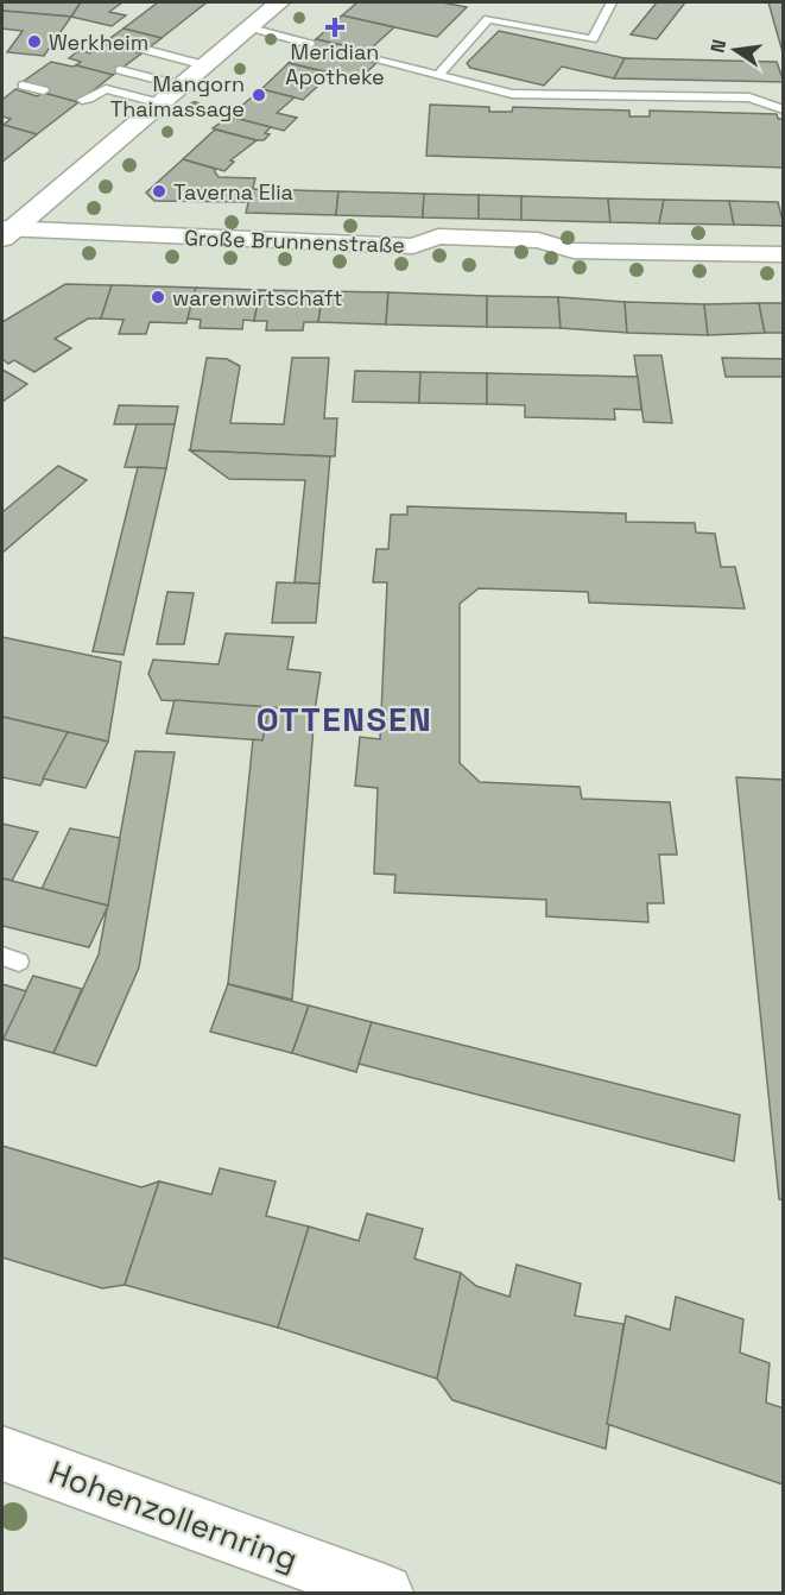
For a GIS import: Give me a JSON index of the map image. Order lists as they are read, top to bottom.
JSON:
{
  "streets": {
    "street": ["Große Brunnenstraße", "Hohenzollernring"]
  },
  "districts": ["OTTENSEN"],
  "places": {
    "health": ["Meridian Apotheke"],
    "other": [
      "Werkheim",
      "Mangorn Thaimassage",
      "Taverna Elia",
      "warenwirtschaft"
    ]
  },
  "north": "left"
}
